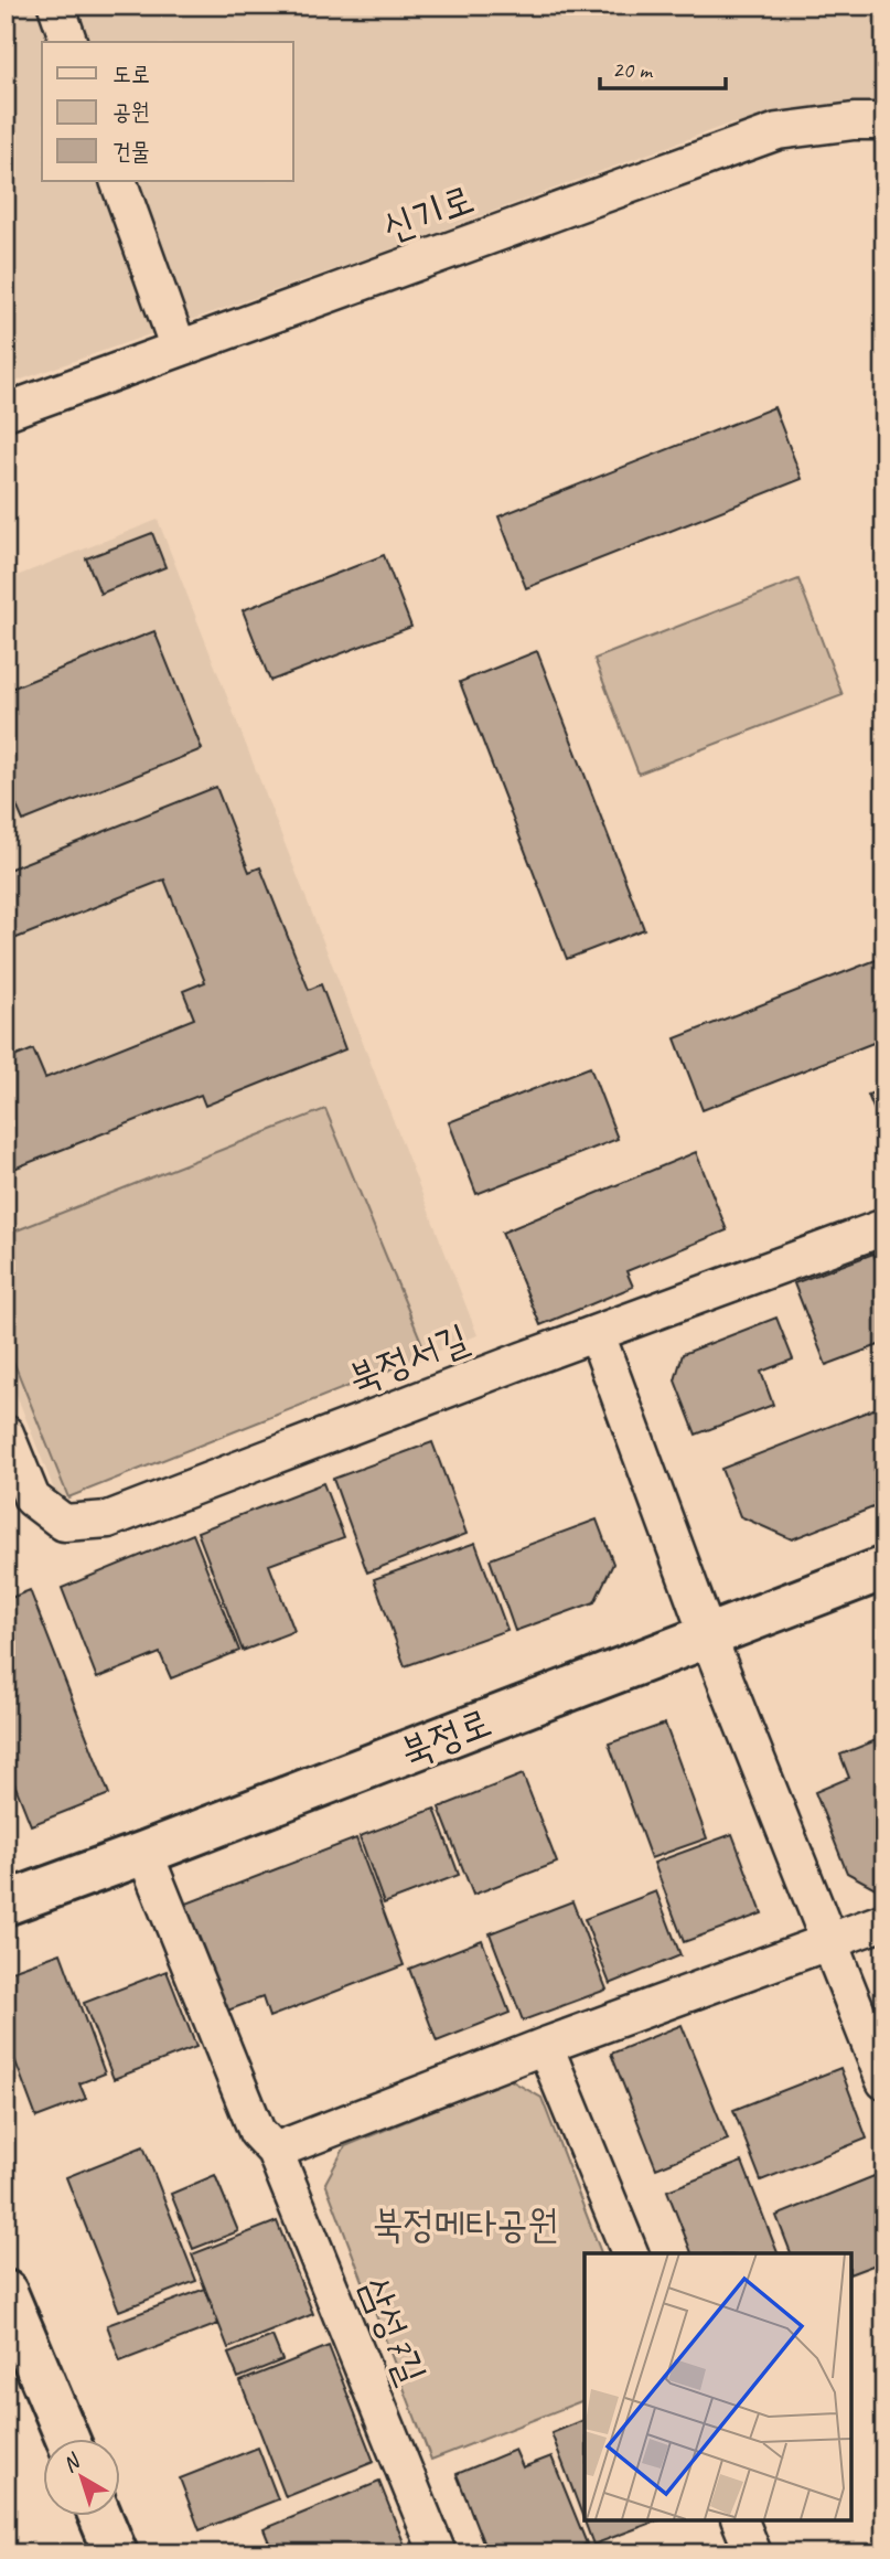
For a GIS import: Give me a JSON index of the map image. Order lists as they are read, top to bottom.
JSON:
{
  "streets": {
    "street": [
      "신기로",
      "북정서길",
      "북정로",
      "삼성7길"
    ]
  },
  "crossings": [
    ["북정로", "삼성7길"]
  ],
  "parks": ["북정메타공원"],
  "legend": ["도로", "공원", "건물"],
  "scale_bar": "20 m",
  "north": "top left"
}
